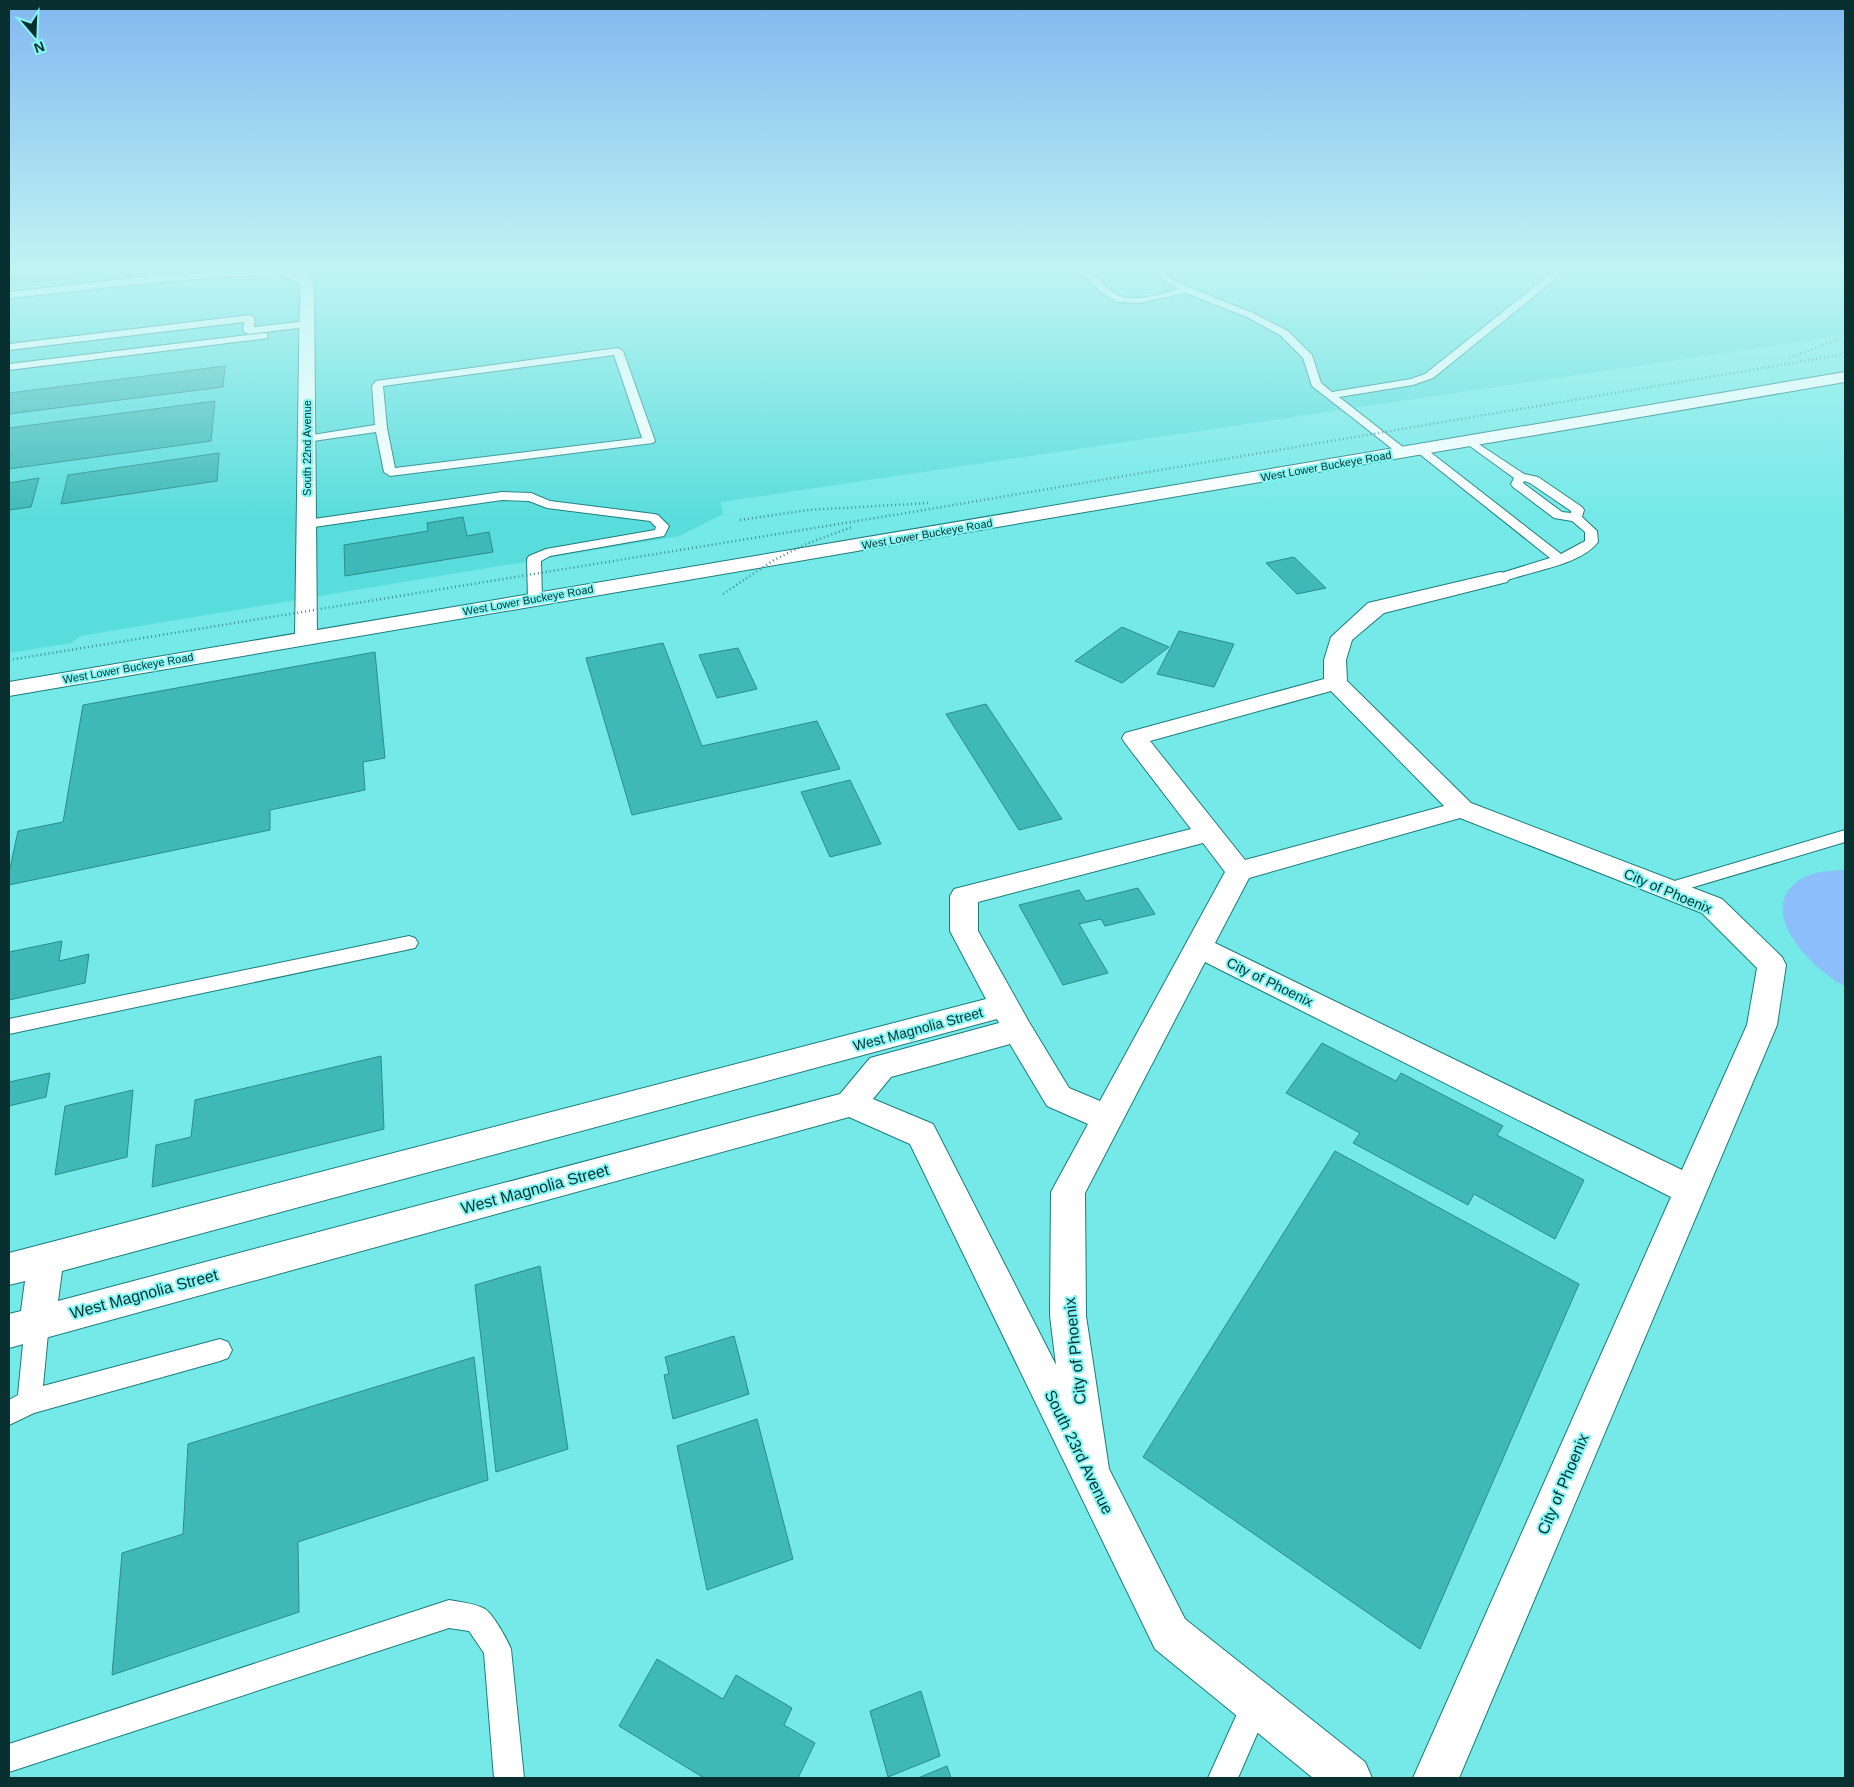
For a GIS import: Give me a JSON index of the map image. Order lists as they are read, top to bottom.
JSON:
{
  "streets": {
    "street": [
      "South 22nd Avenue",
      "West Lower Buckeye Road",
      "City of Phoenix",
      "West Magnolia Street",
      "South 23rd Avenue"
    ]
  },
  "crossings": [
    ["South 22nd Avenue", "West Lower Buckeye Road"],
    ["City of Phoenix", "South 23rd Avenue"],
    ["West Magnolia Street", "South 23rd Avenue"]
  ],
  "north": "bottom"
}
